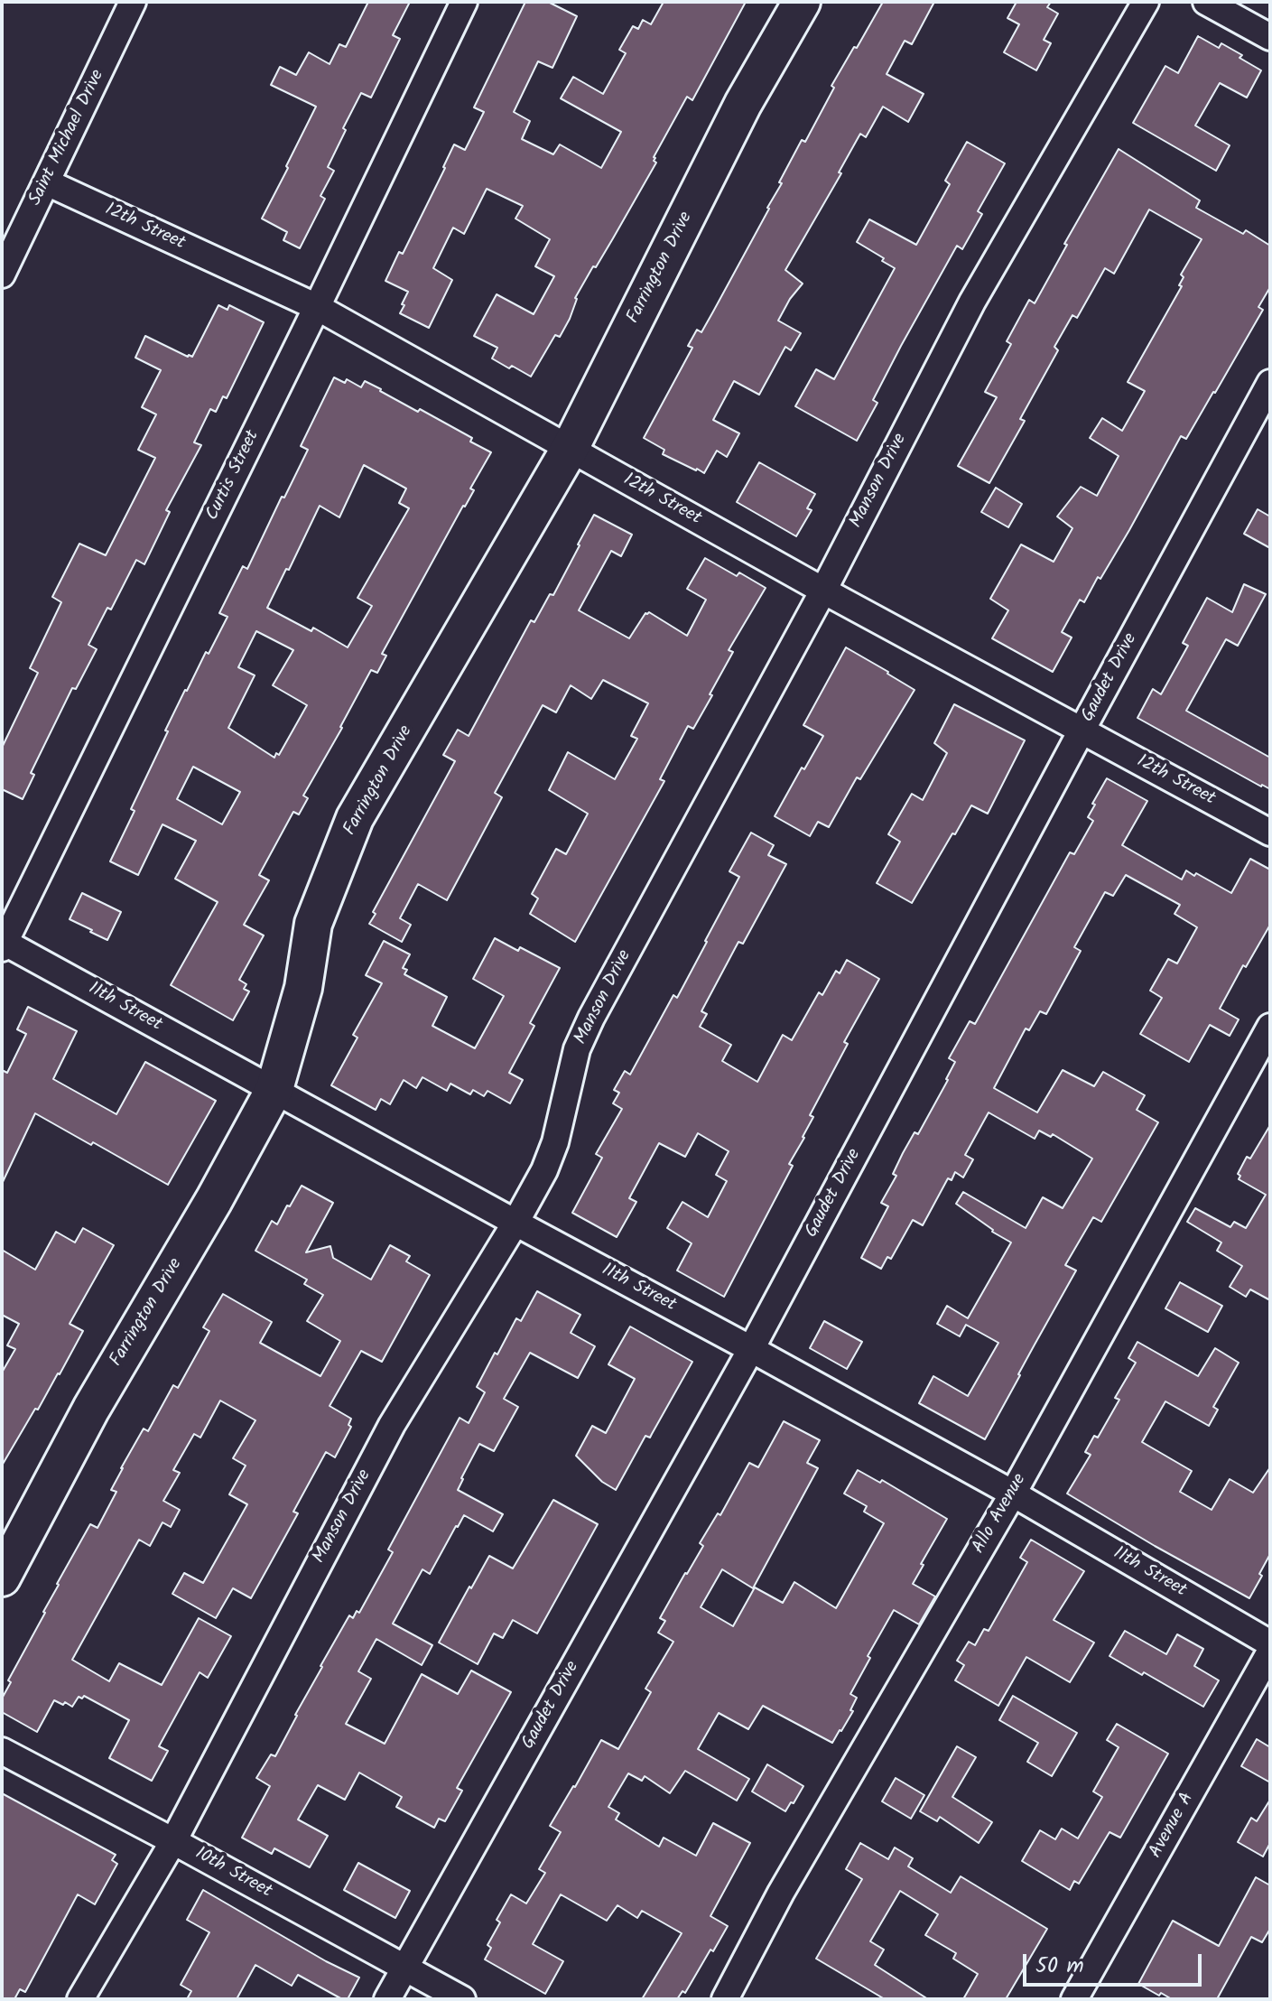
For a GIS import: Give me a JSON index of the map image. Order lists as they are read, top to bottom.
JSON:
{
  "streets": {
    "street": [
      "Saint Michael Drive",
      "12th Street",
      "Farrington Drive",
      "Curtis Street",
      "Manson Drive",
      "Gaudet Drive",
      "11th Street",
      "Allo Avenue",
      "Avenue A",
      "10th Street"
    ]
  },
  "crossings": [
    ["Saint Michael Drive", "12th Street"],
    ["12th Street", "Farrington Drive"],
    ["12th Street", "Curtis Street"],
    ["12th Street", "Manson Drive"],
    ["12th Street", "Gaudet Drive"],
    ["Farrington Drive", "11th Street"],
    ["Curtis Street", "11th Street"],
    ["Manson Drive", "11th Street"],
    ["Manson Drive", "10th Street"],
    ["Gaudet Drive", "11th Street"],
    ["Gaudet Drive", "10th Street"],
    ["11th Street", "Allo Avenue"]
  ],
  "scale_bar": "50 m"
}
